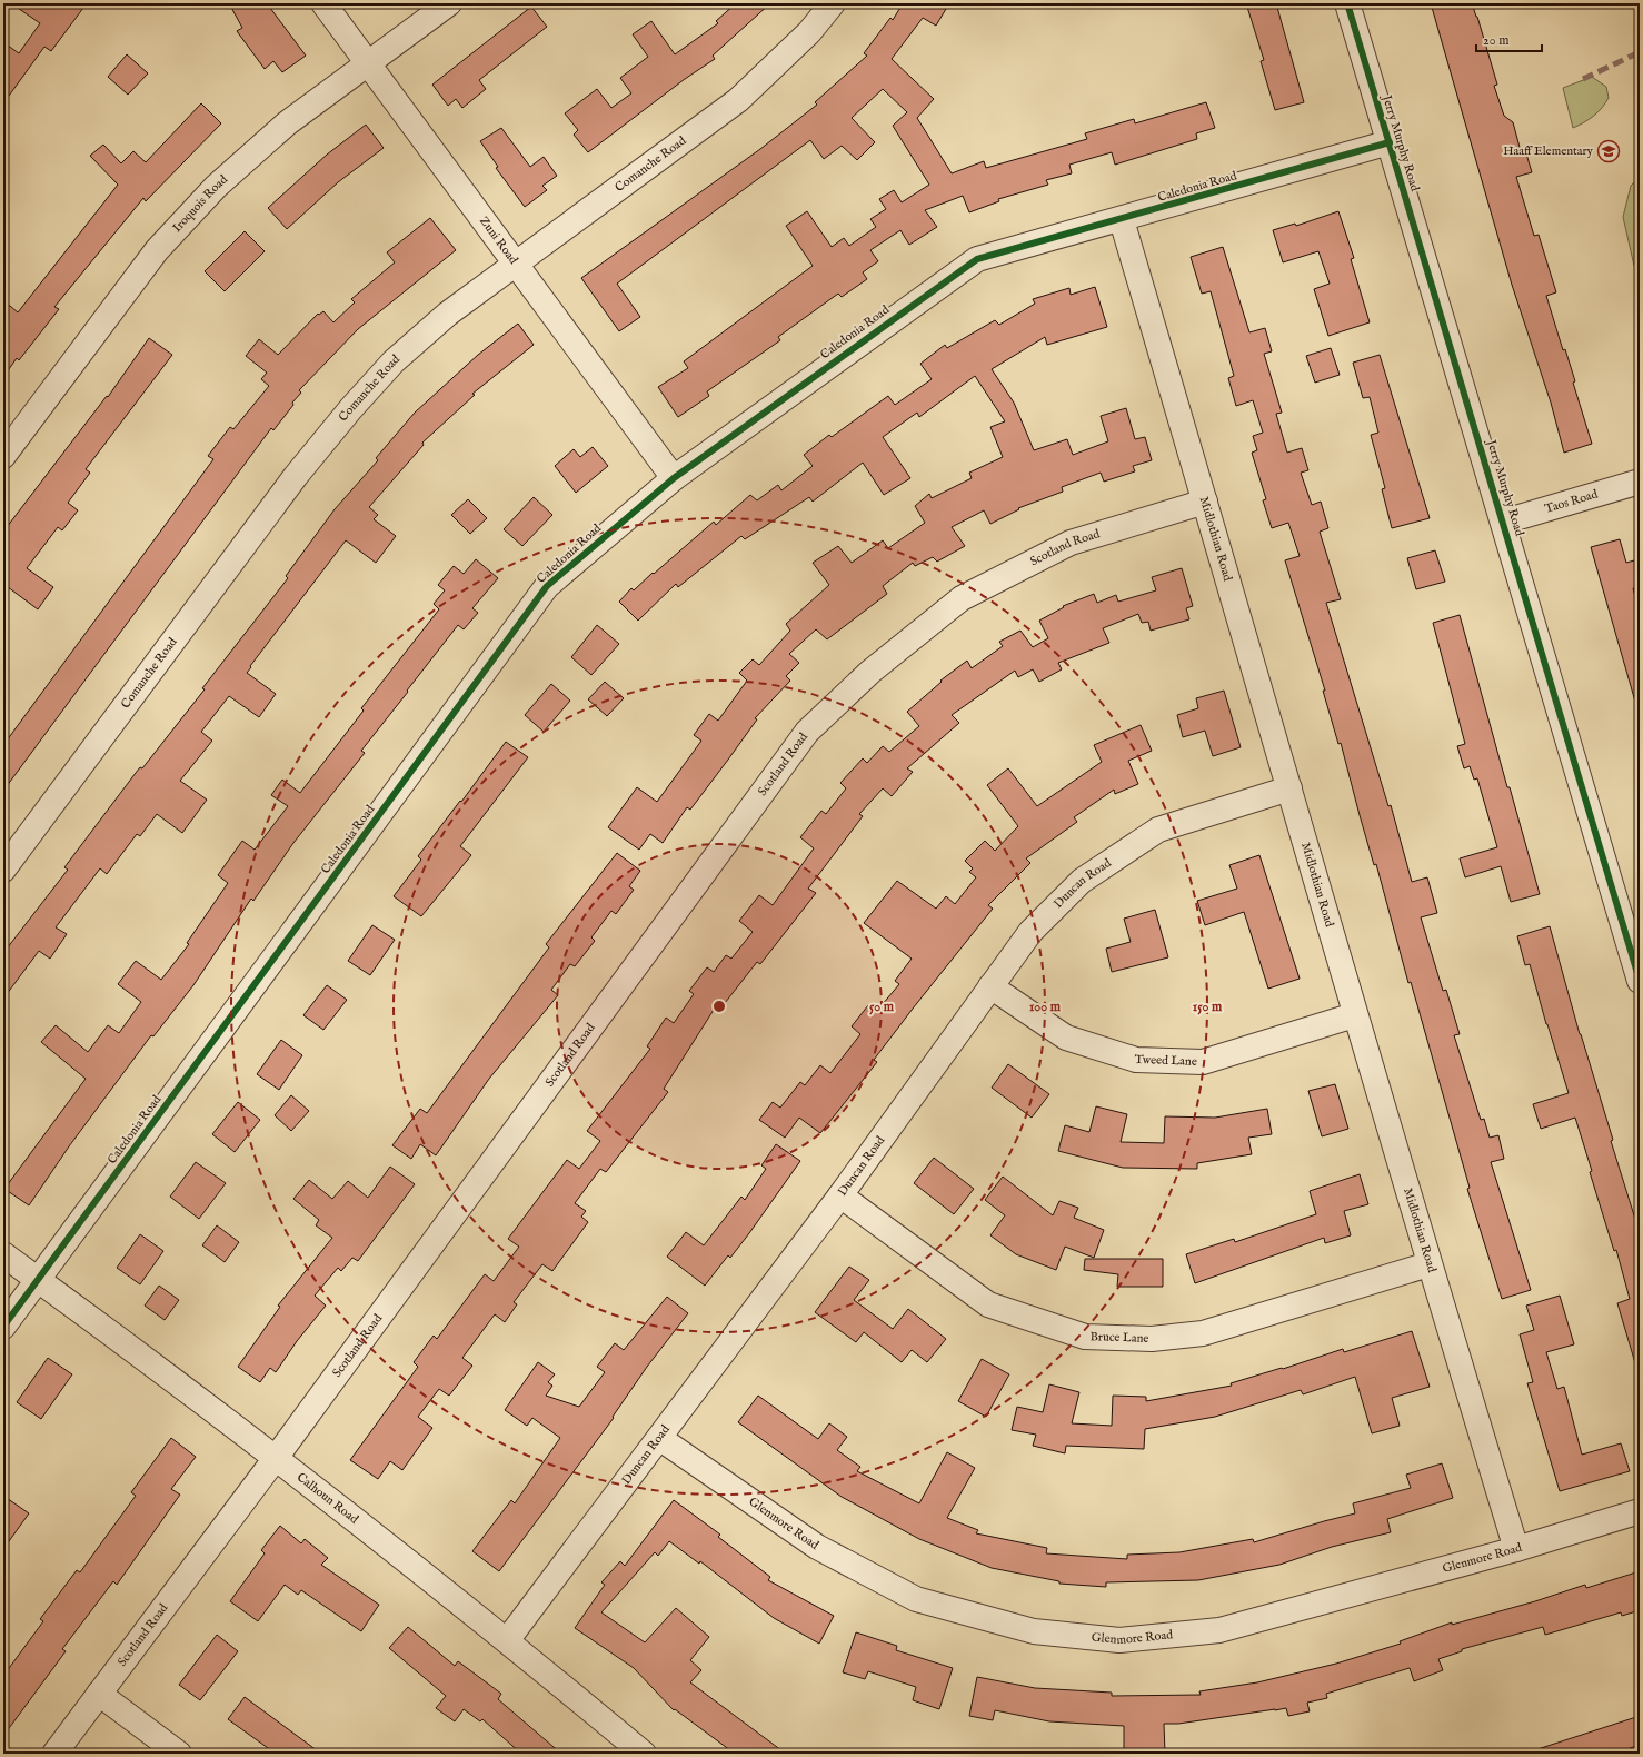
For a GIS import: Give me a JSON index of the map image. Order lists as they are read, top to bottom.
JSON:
{
  "streets": {
    "street": [
      "Jerry Murphy Road",
      "Comanche Road",
      "Caledonia Road",
      "Iroquois Road",
      "Zuni Road",
      "Taos Road",
      "Midlothian Road",
      "Scotland Road",
      "Duncan Road",
      "Tweed Lane",
      "Bruce Lane",
      "Calhoun Road",
      "Glenmore Road"
    ]
  },
  "crossings": [
    ["Jerry Murphy Road", "Caledonia Road"],
    ["Jerry Murphy Road", "Taos Road"],
    ["Comanche Road", "Zuni Road"],
    ["Caledonia Road", "Zuni Road"],
    ["Caledonia Road", "Midlothian Road"],
    ["Caledonia Road", "Calhoun Road"],
    ["Iroquois Road", "Zuni Road"],
    ["Midlothian Road", "Scotland Road"],
    ["Midlothian Road", "Duncan Road"],
    ["Midlothian Road", "Tweed Lane"],
    ["Midlothian Road", "Bruce Lane"],
    ["Midlothian Road", "Glenmore Road"],
    ["Scotland Road", "Calhoun Road"],
    ["Duncan Road", "Tweed Lane"],
    ["Duncan Road", "Bruce Lane"],
    ["Duncan Road", "Calhoun Road"],
    ["Duncan Road", "Glenmore Road"]
  ],
  "places": {
    "school or university": ["Haaff Elementary"]
  },
  "scale_bar": "20 m",
  "rings": ["50 m", "100 m", "150 m"]
}
